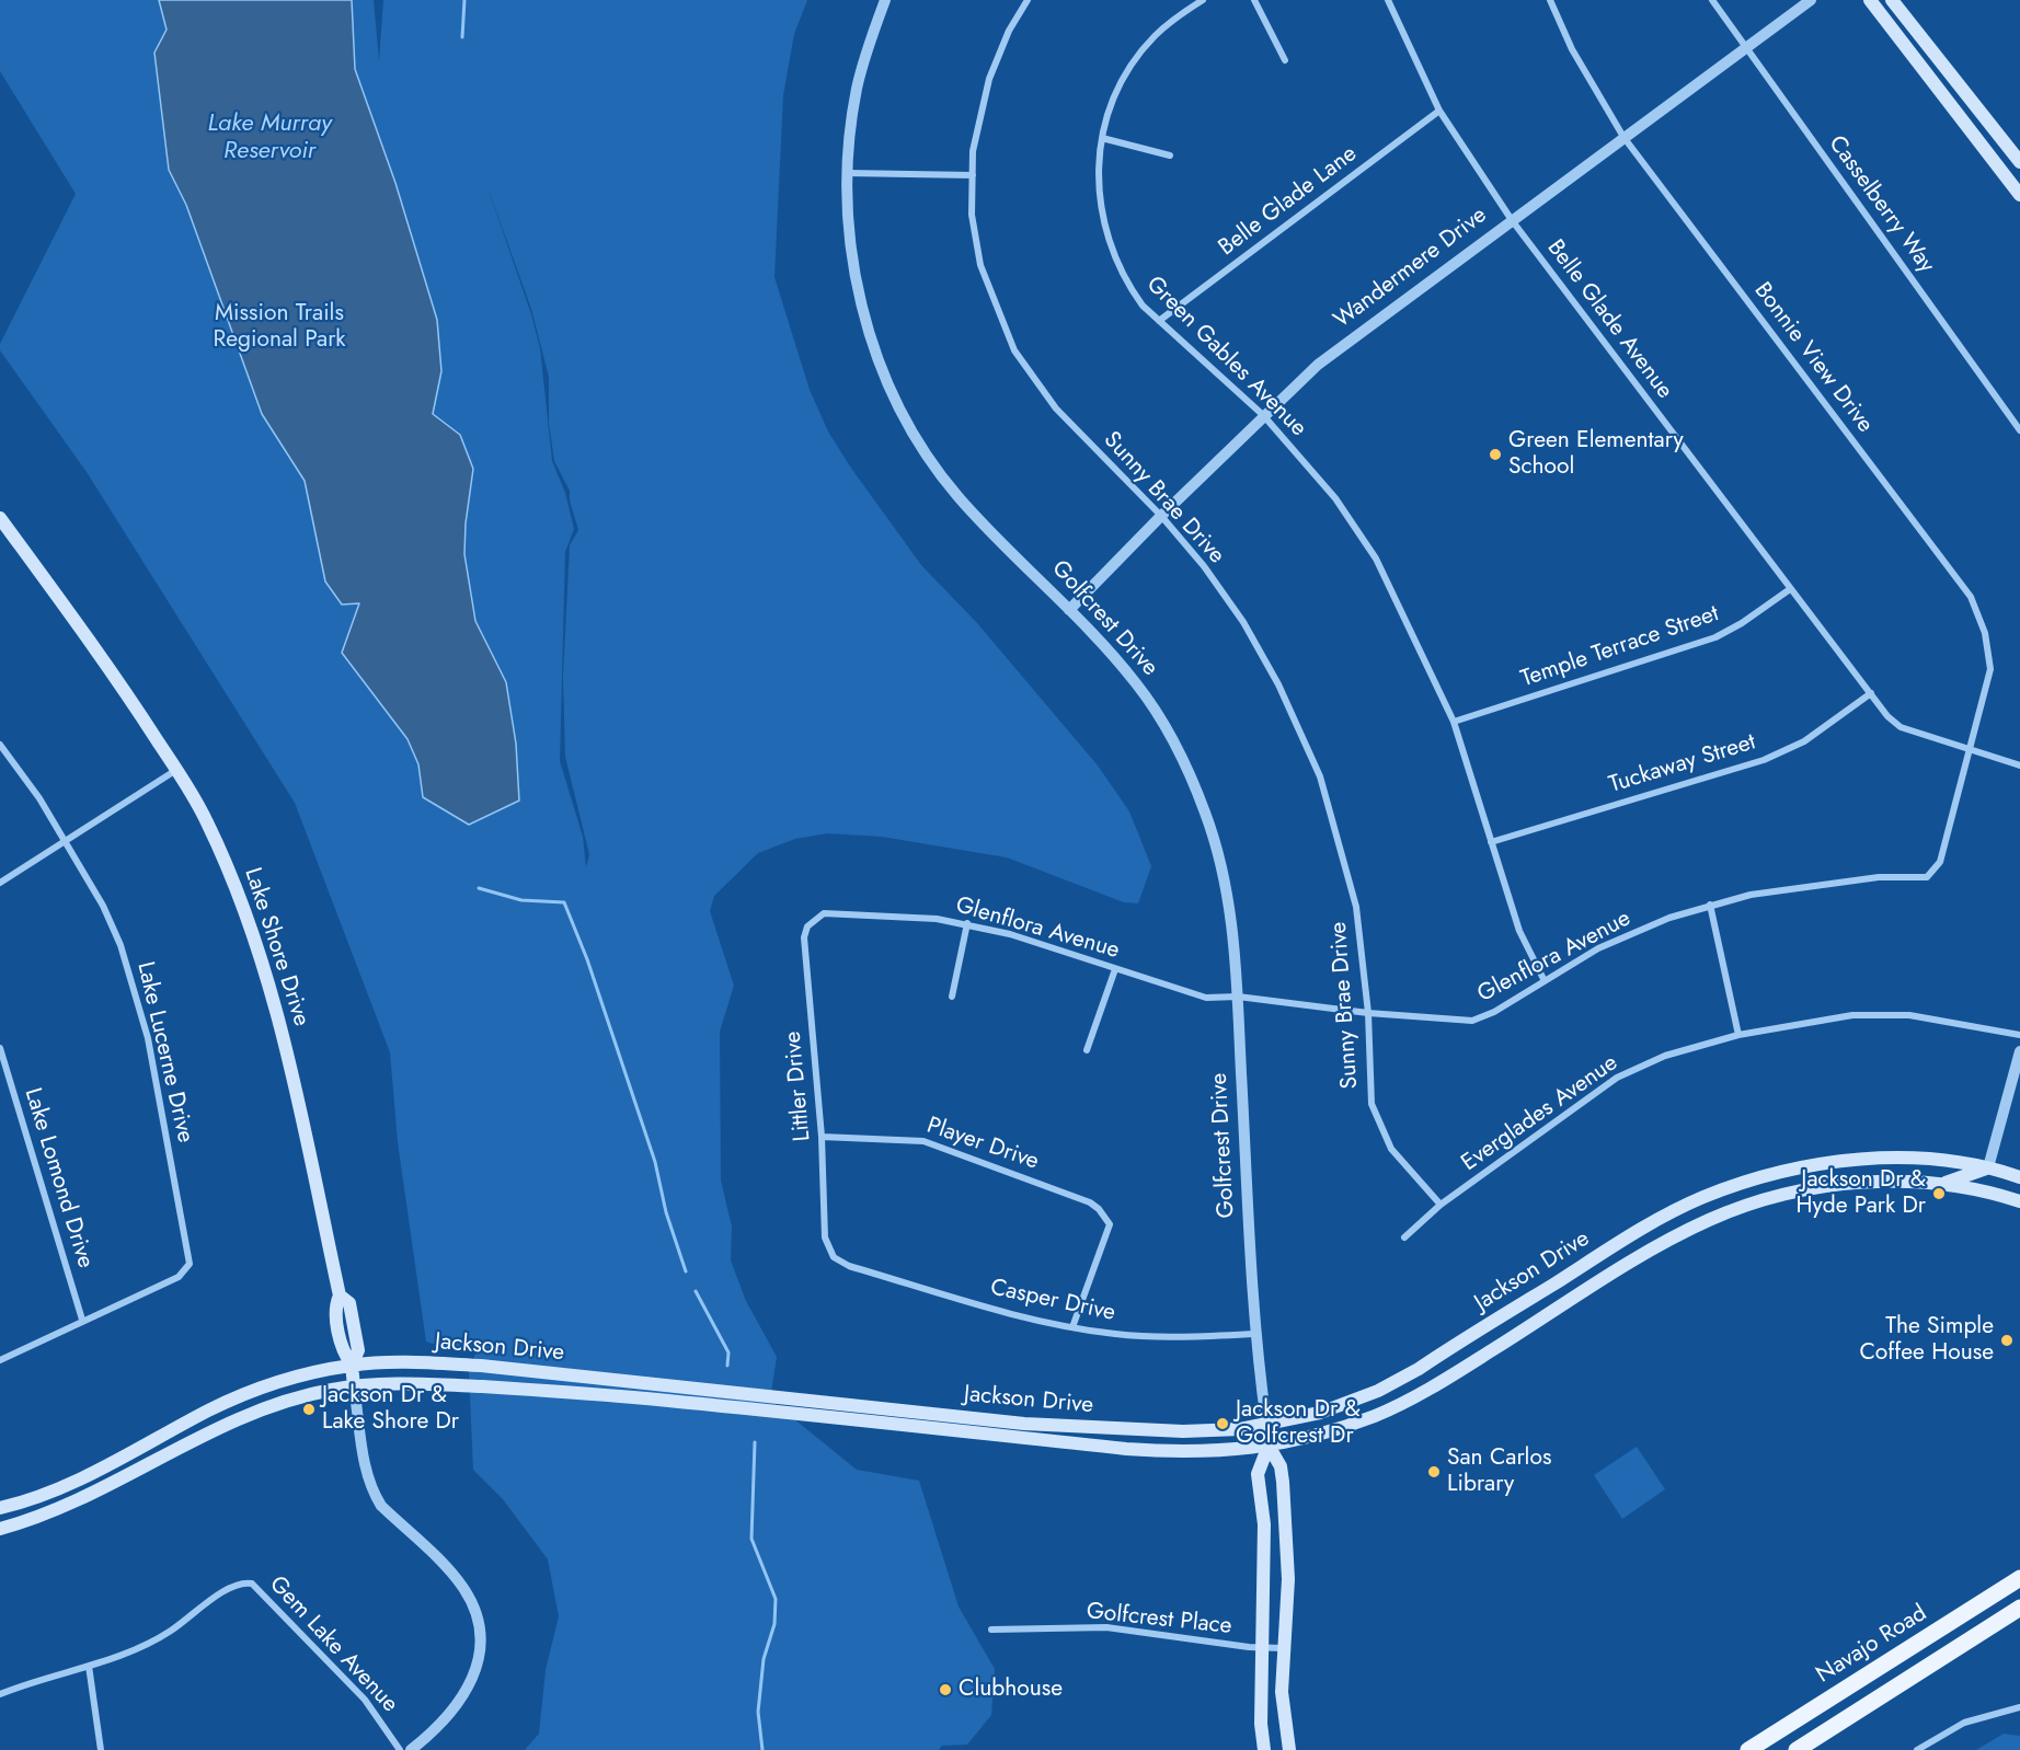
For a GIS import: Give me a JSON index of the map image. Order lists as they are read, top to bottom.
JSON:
{
  "streets": {
    "main road": [
      "Golfcrest Drive",
      "Lake Shore Drive",
      "Jackson Drive",
      "Navajo Road"
    ],
    "street": [
      "Belle Glade Lane",
      "Casselberry Way",
      "Wandermere Drive",
      "Belle Glade Avenue",
      "Green Gables Avenue",
      "Bonnie View Drive",
      "Sunny Brae Drive",
      "Temple Terrace Street",
      "Tuckaway Street",
      "Glenflora Avenue",
      "Lake Lucerne Drive",
      "Littler Drive",
      "Everglades Avenue",
      "Player Drive",
      "Lake Lomond Drive",
      "Casper Drive",
      "Golfcrest Place",
      "Gem Lake Avenue"
    ]
  },
  "crossings": [
    ["Belle Glade Lane", "Belle Glade Avenue"],
    ["Belle Glade Lane", "Green Gables Avenue"],
    ["Casselberry Way", "Wandermere Drive"],
    ["Wandermere Drive", "Belle Glade Avenue"],
    ["Wandermere Drive", "Green Gables Avenue"],
    ["Wandermere Drive", "Bonnie View Drive"],
    ["Wandermere Drive", "Sunny Brae Drive"],
    ["Wandermere Drive", "Golfcrest Drive"],
    ["Belle Glade Avenue", "Bonnie View Drive"],
    ["Belle Glade Avenue", "Temple Terrace Street"],
    ["Belle Glade Avenue", "Tuckaway Street"],
    ["Belle Glade Avenue", "Glenflora Avenue"],
    ["Green Gables Avenue", "Temple Terrace Street"],
    ["Green Gables Avenue", "Tuckaway Street"],
    ["Green Gables Avenue", "Glenflora Avenue"],
    ["Bonnie View Drive", "Glenflora Avenue"],
    ["Sunny Brae Drive", "Glenflora Avenue"],
    ["Sunny Brae Drive", "Everglades Avenue"],
    ["Golfcrest Drive", "Glenflora Avenue"],
    ["Golfcrest Drive", "Jackson Drive"],
    ["Golfcrest Drive", "Casper Drive"],
    ["Golfcrest Drive", "Golfcrest Place"],
    ["Glenflora Avenue", "Littler Drive"],
    ["Lake Shore Drive", "Jackson Drive"],
    ["Lake Lucerne Drive", "Lake Lomond Drive"],
    ["Littler Drive", "Player Drive"],
    ["Littler Drive", "Casper Drive"],
    ["Player Drive", "Casper Drive"]
  ],
  "water": ["Lake Murray Reservoir"],
  "parks": ["Mission Trails Regional Park"],
  "places": [
    "Green Elementary School",
    "Jackson Dr & Hyde Park Dr",
    "The Simple Coffee House",
    "Jackson Dr & Lake Shore Dr",
    "Jackson Dr & Golfcrest Dr",
    "San Carlos Library",
    "Clubhouse"
  ]
}
